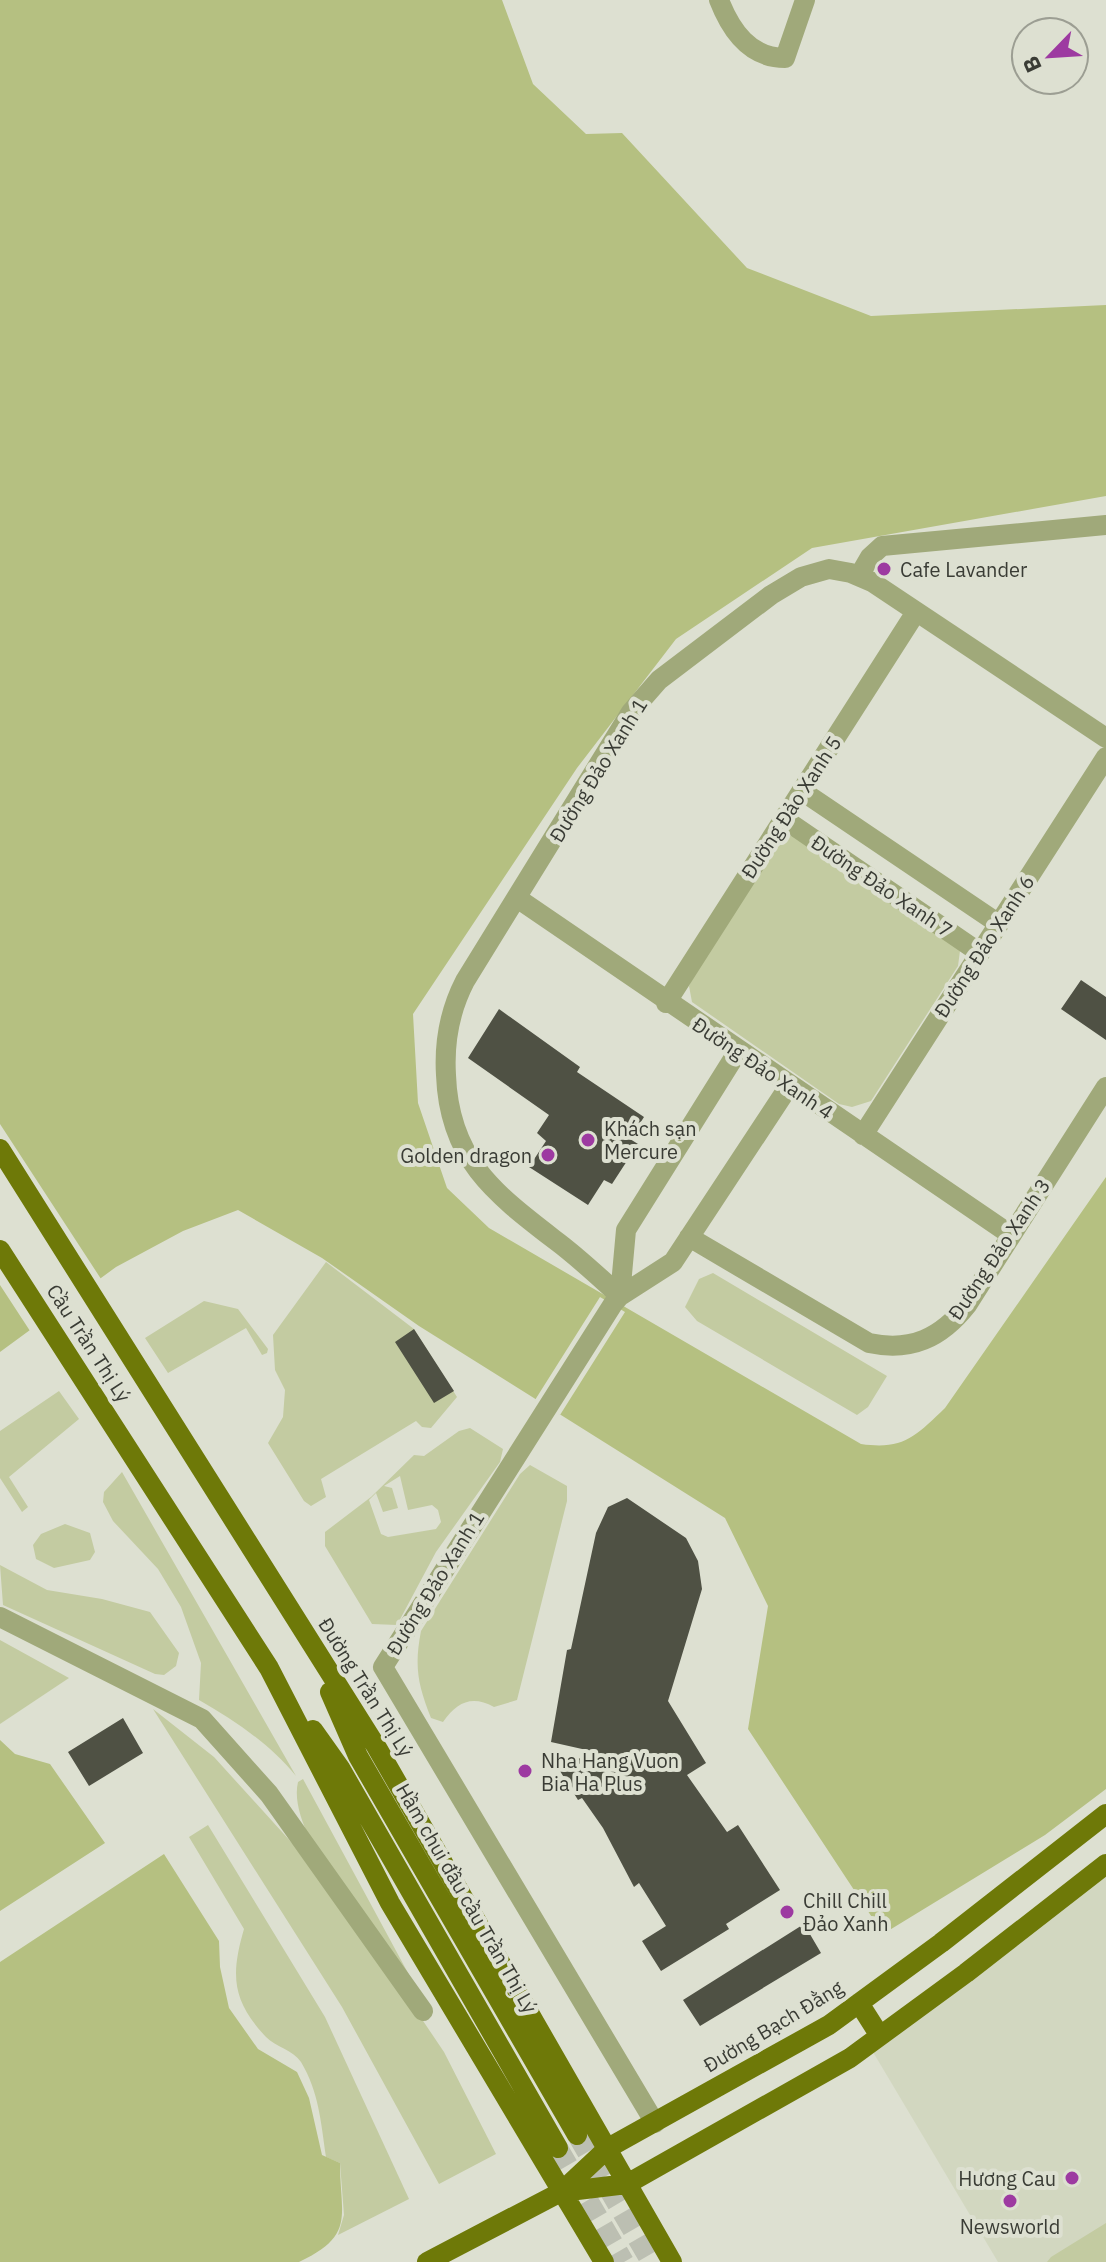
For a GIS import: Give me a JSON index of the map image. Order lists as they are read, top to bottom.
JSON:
{
  "streets": {
    "main road": [
      "Cầu Trần Thị Lý",
      "Đường Trần Thị Lý",
      "Hầm chui đầu cầu Trần Thị Lý",
      "Đường Bạch Đằng"
    ],
    "street": [
      "Đường Đảo Xanh 1",
      "Đường Đảo Xanh 5",
      "Đường Đảo Xanh 7",
      "Đường Đảo Xanh 6",
      "Đường Đảo Xanh 4",
      "Đường Đảo Xanh 3"
    ]
  },
  "crossings": [
    ["Đường Đảo Xanh 1", "Đường Đảo Xanh 5"],
    ["Đường Đảo Xanh 1", "Đường Đảo Xanh 4"],
    ["Đường Đảo Xanh 1", "Đường Đảo Xanh 3"],
    ["Đường Đảo Xanh 1", "Đường Bạch Đằng"],
    ["Đường Đảo Xanh 5", "Đường Đảo Xanh 7"],
    ["Đường Đảo Xanh 5", "Đường Đảo Xanh 4"],
    ["Đường Đảo Xanh 7", "Đường Đảo Xanh 6"],
    ["Đường Đảo Xanh 6", "Đường Đảo Xanh 4"],
    ["Đường Đảo Xanh 4", "Đường Đảo Xanh 3"],
    ["Đường Trần Thị Lý", "Hầm chui đầu cầu Trần Thị Lý"],
    ["Đường Trần Thị Lý", "Đường Bạch Đằng"]
  ],
  "places": [
    "Cafe Lavander",
    "Khách sạn Mercure",
    "Golden dragon",
    "Nha Hang Vuon Bia Ha Plus",
    "Chill Chill Đảo Xanh",
    "Hương Cau",
    "Newsworld"
  ],
  "north": "bottom left"
}
